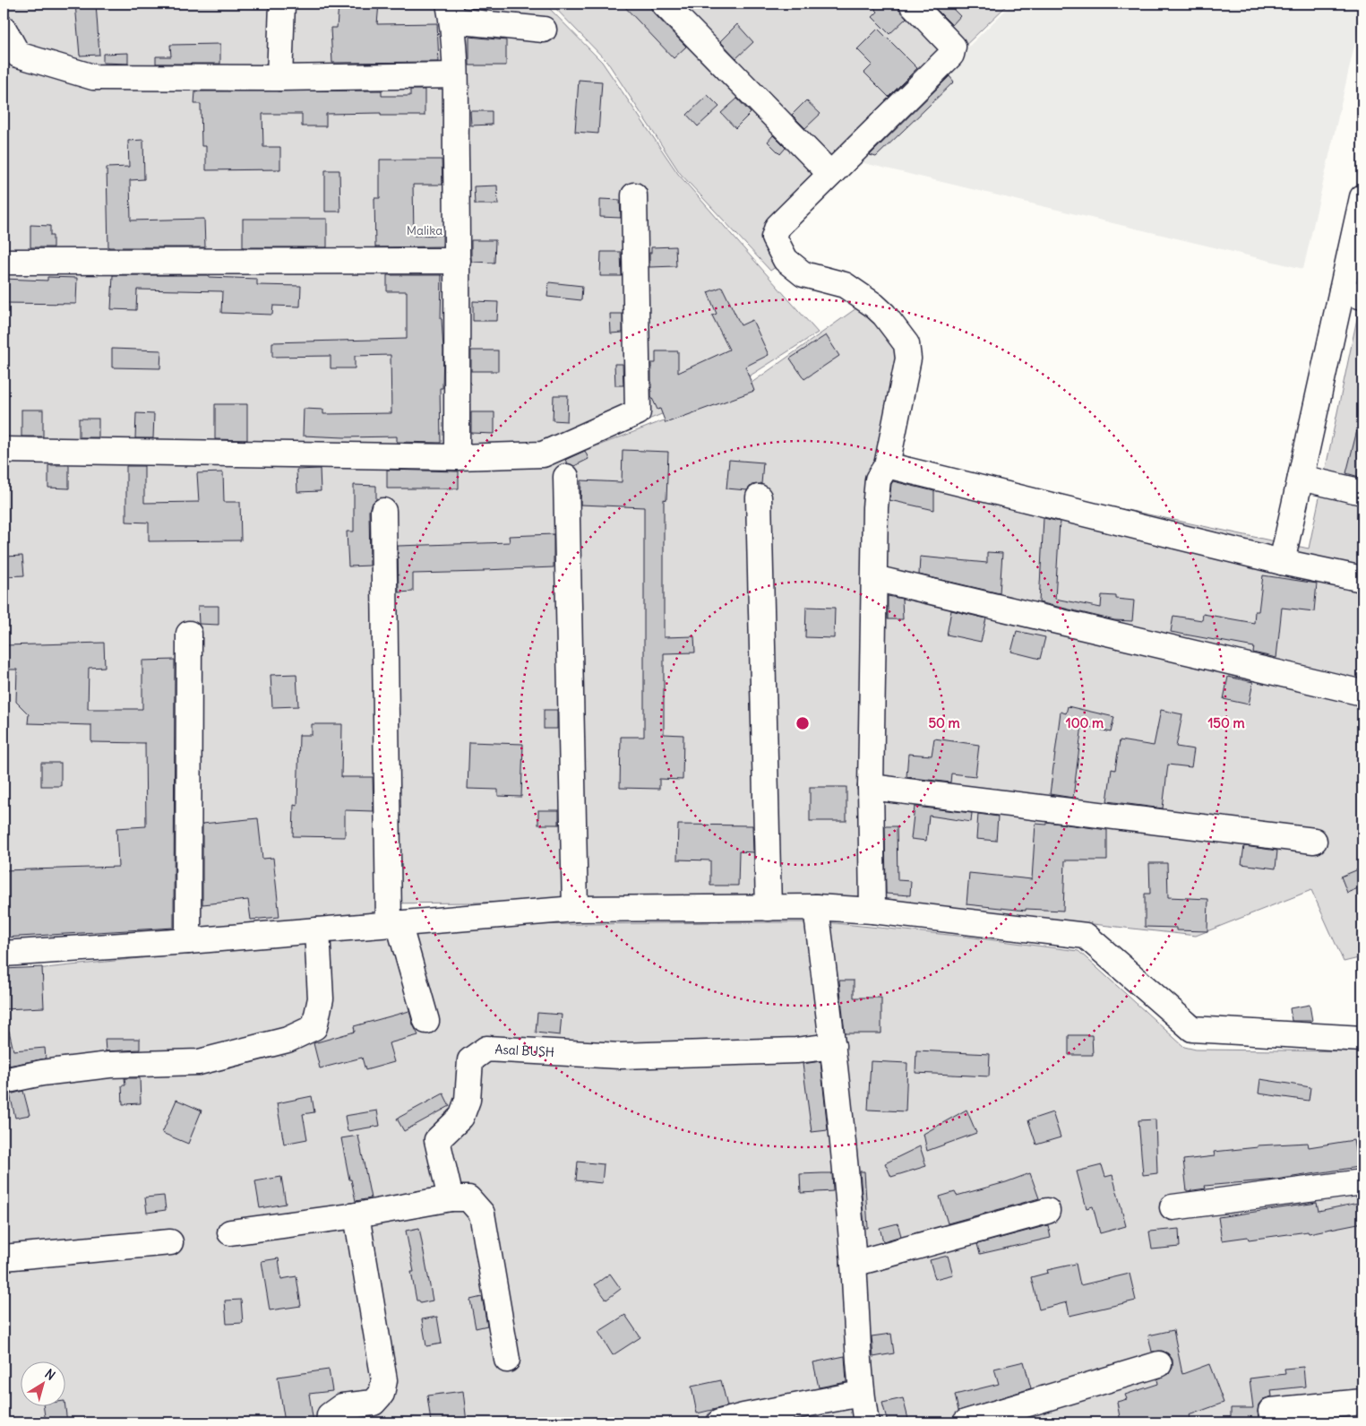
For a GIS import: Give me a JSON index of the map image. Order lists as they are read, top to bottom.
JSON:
{
  "streets": {
    "street": ["Asal BUSH"]
  },
  "parks": ["Malika"],
  "north": "top right",
  "rings": ["50 m", "100 m", "150 m"]
}
